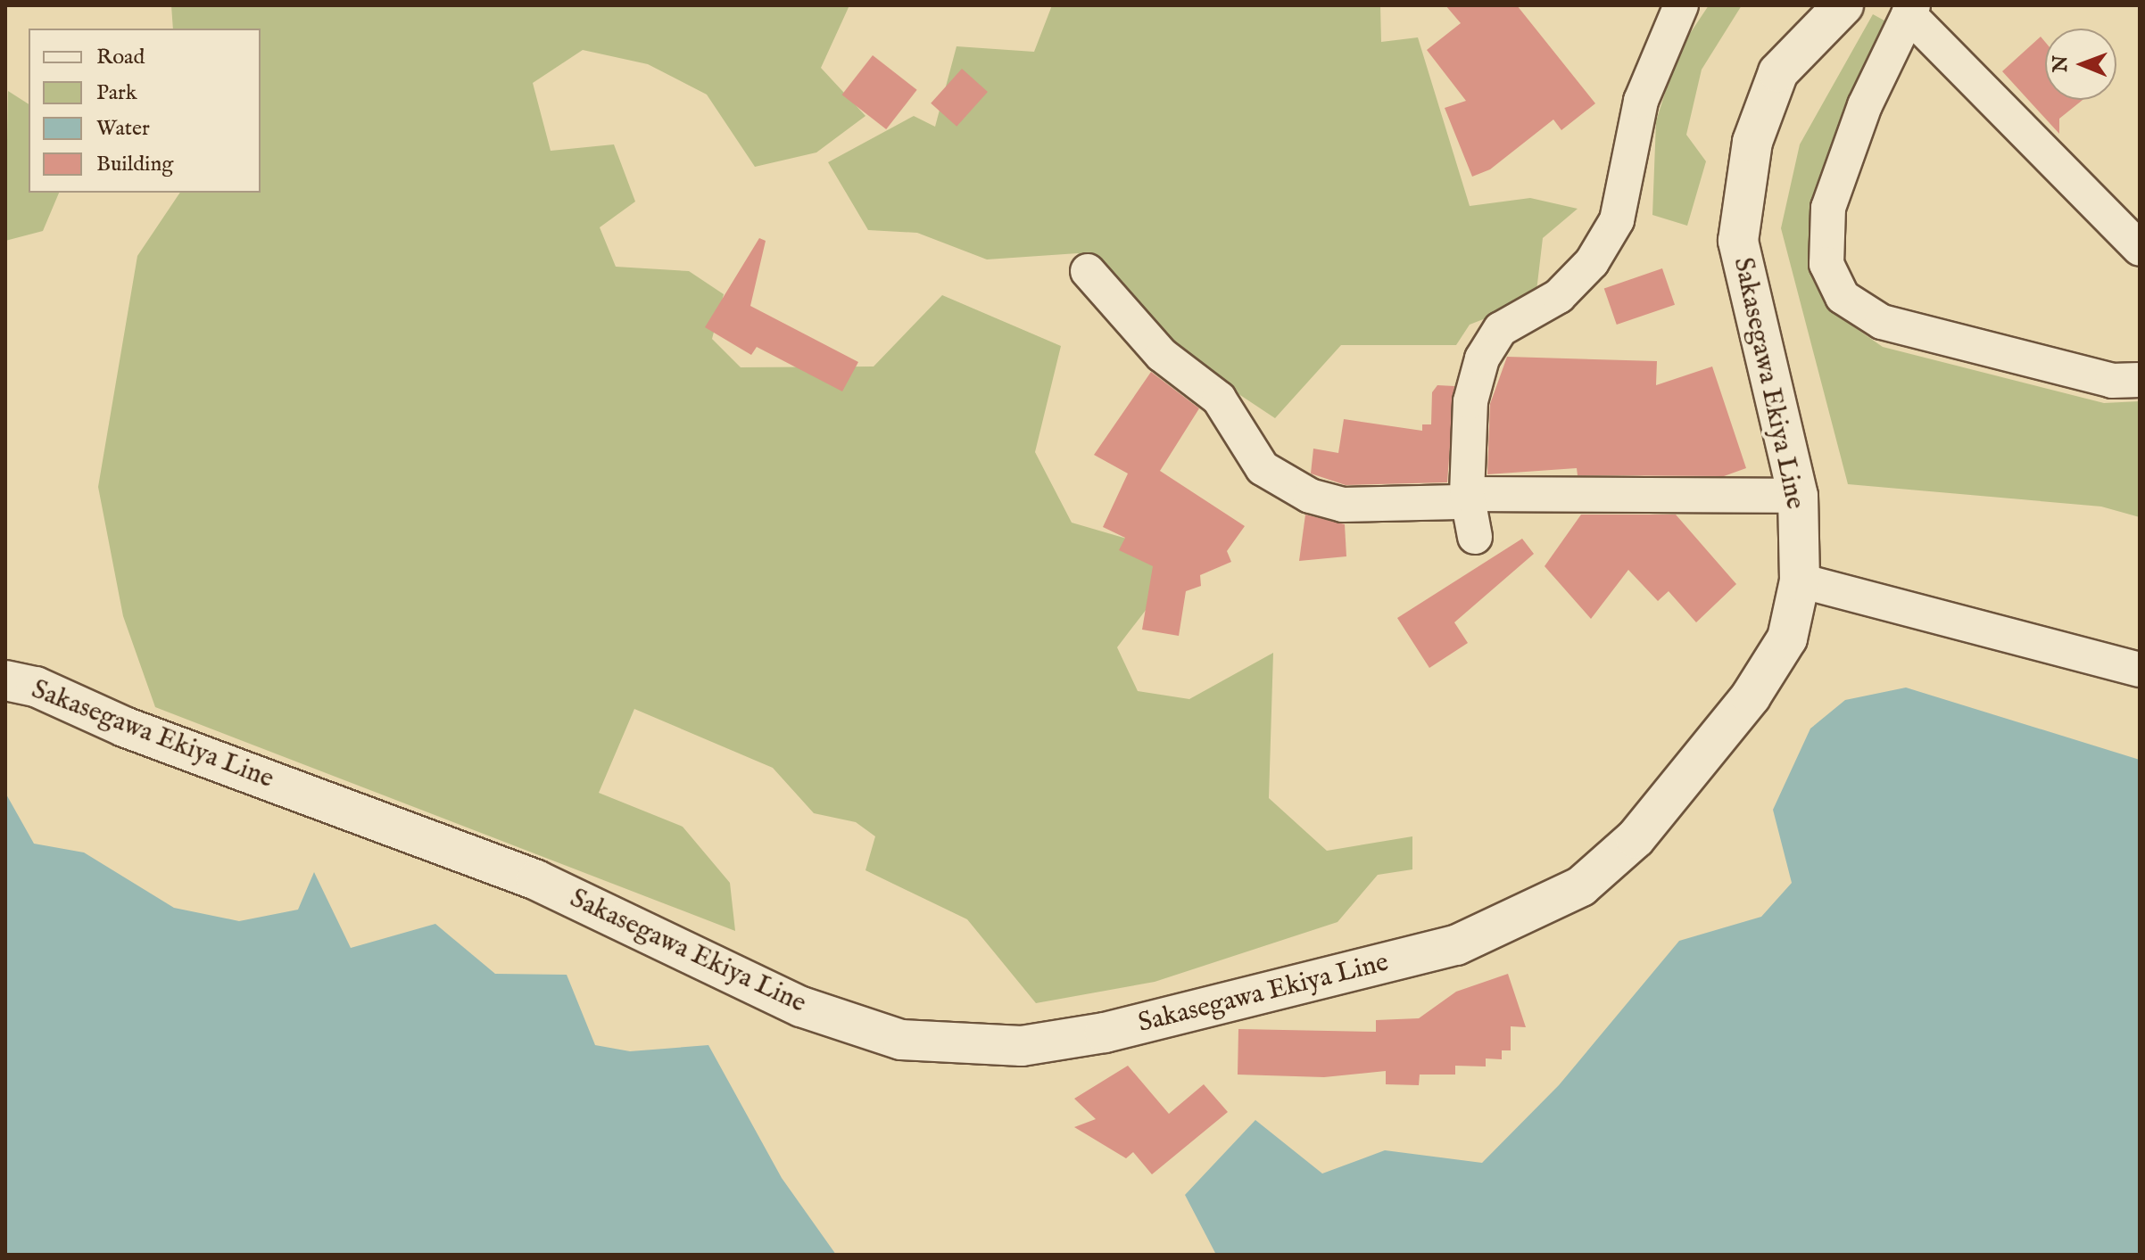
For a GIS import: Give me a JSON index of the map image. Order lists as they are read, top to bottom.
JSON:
{
  "streets": {
    "main road": ["Sakasegawa Ekiya Line"]
  },
  "legend": [
    "Road",
    "Park",
    "Water",
    "Building"
  ],
  "north": "left"
}
